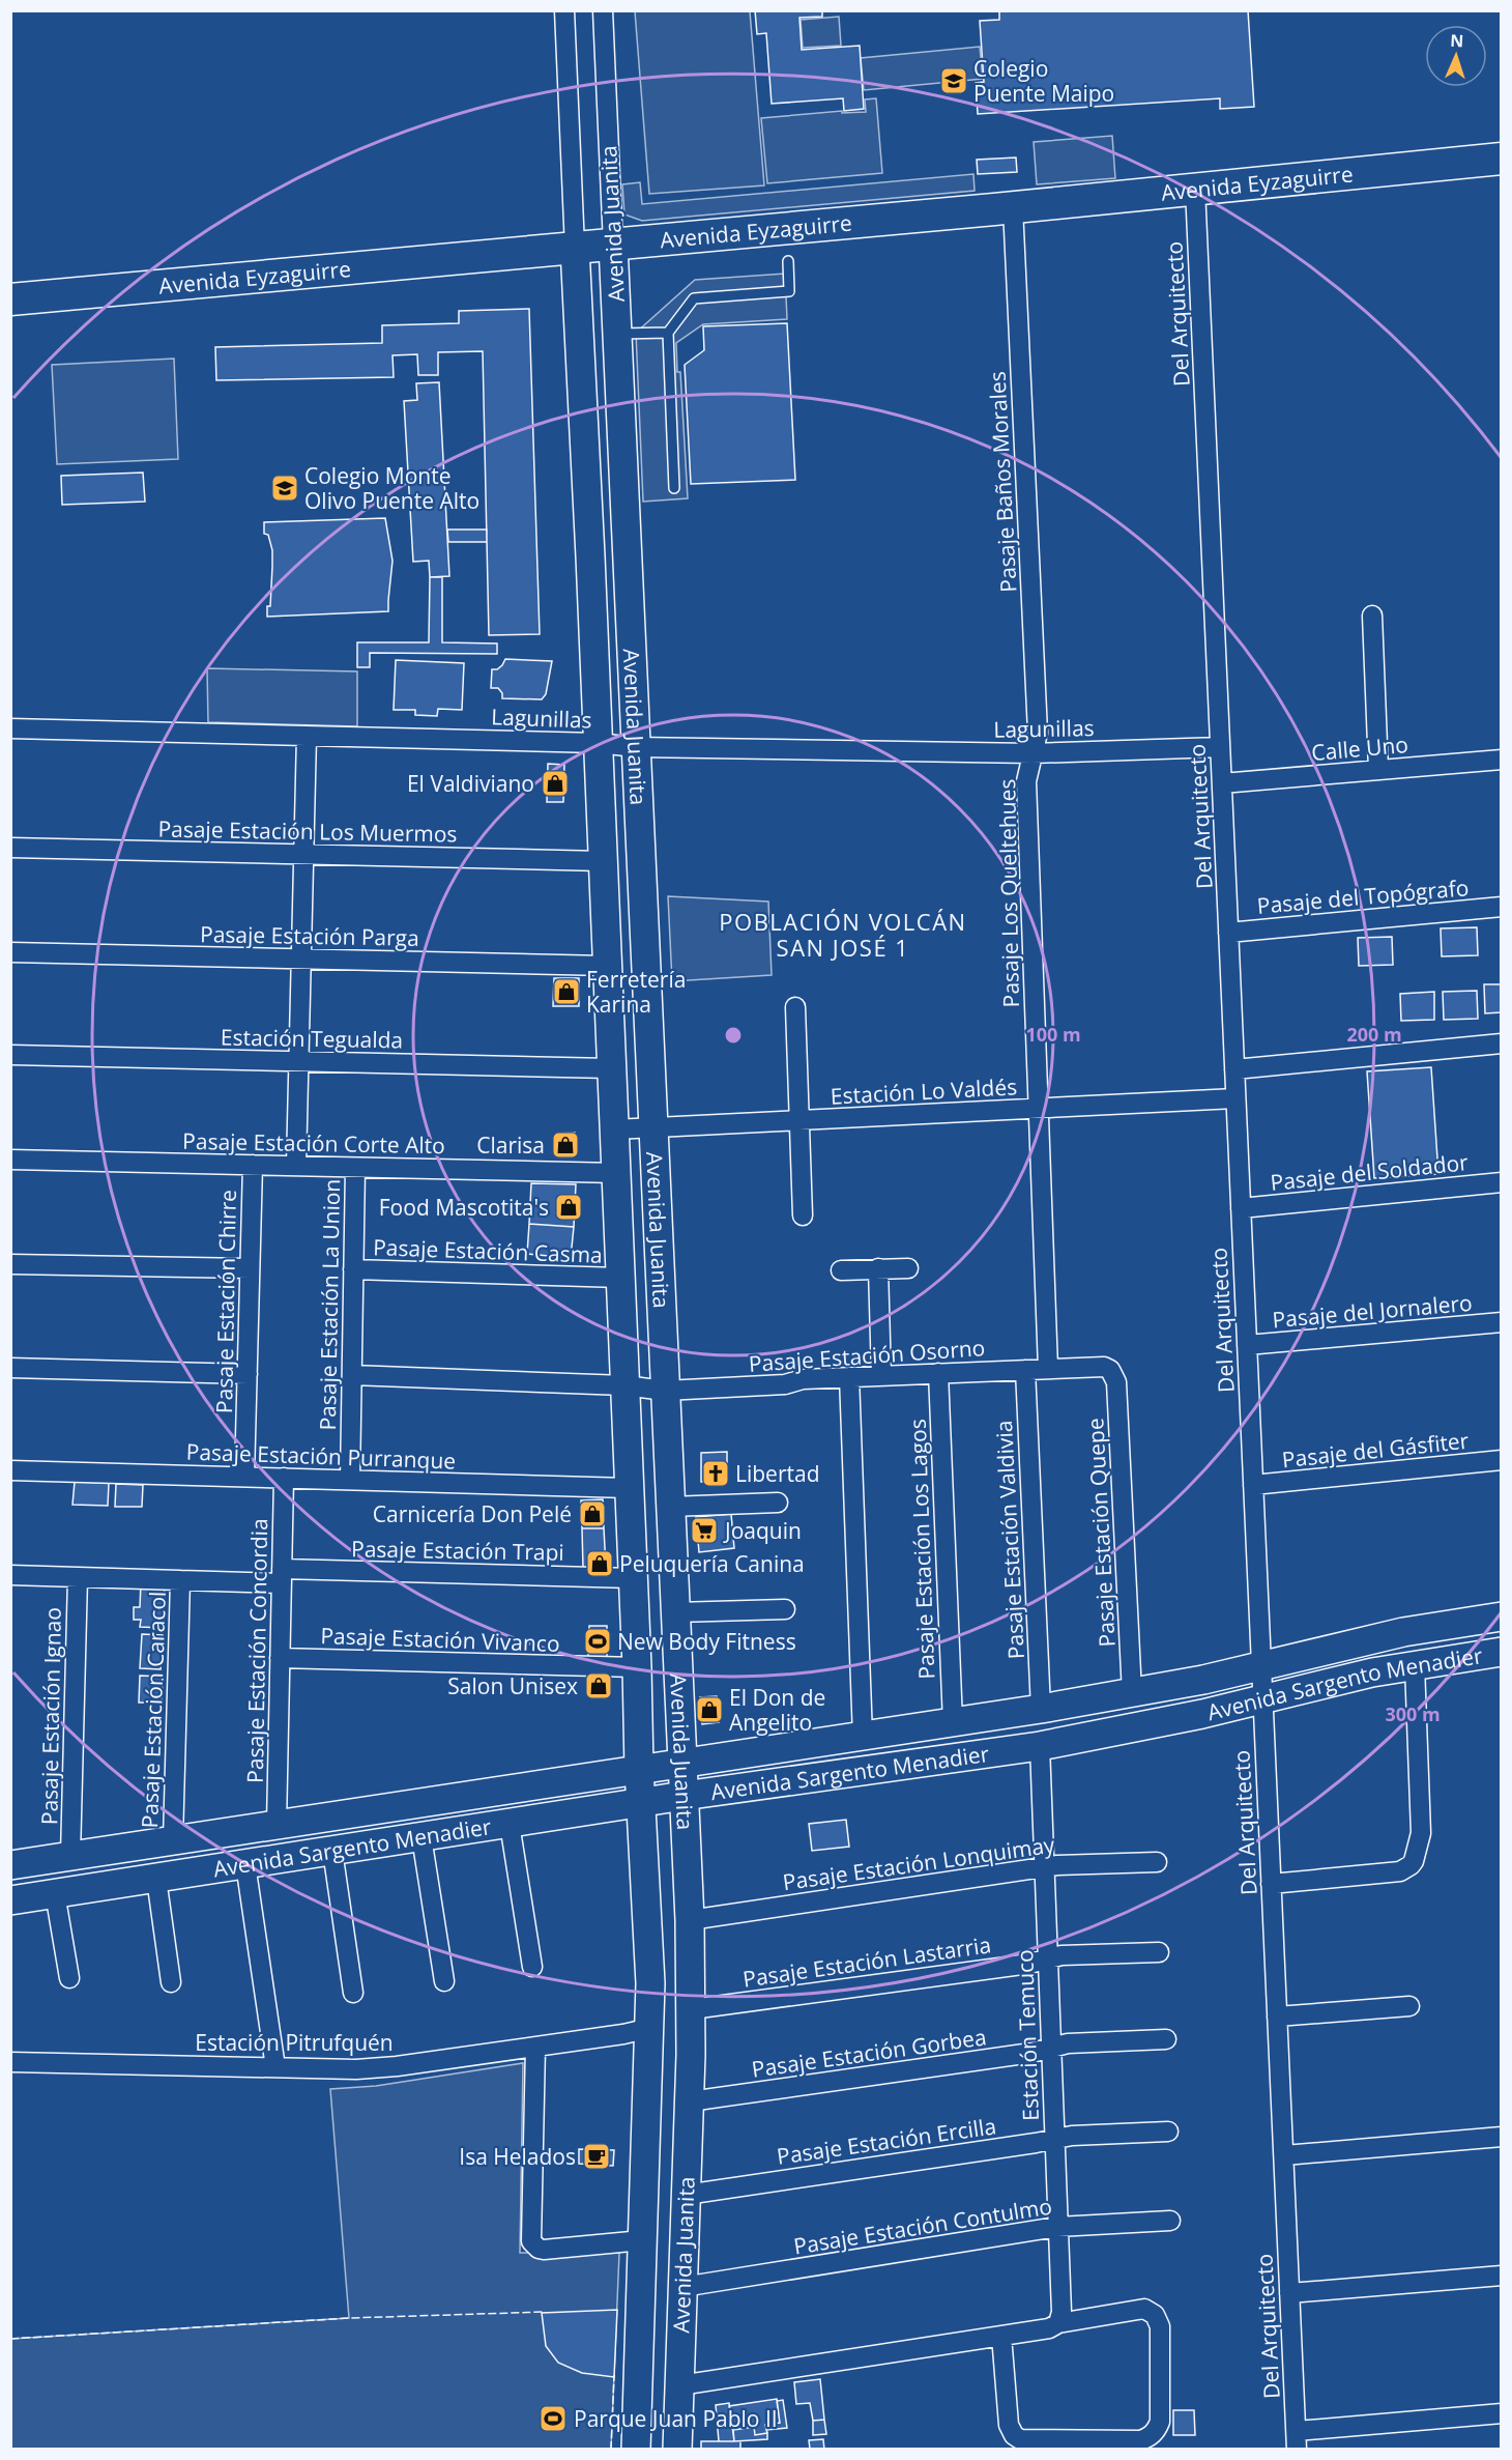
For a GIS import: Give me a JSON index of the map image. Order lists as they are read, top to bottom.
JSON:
{
  "streets": {
    "main road": ["Avenida Eyzaguirre", "Avenida Juanita", "Avenida Sargento Menadier"],
    "street": [
      "Del Arquitecto",
      "Pasaje Baños Morales",
      "Lagunillas",
      "Calle Uno",
      "Pasaje Estación Los Muermos",
      "Pasaje Los Queltehues",
      "Pasaje del Topógrafo",
      "Pasaje Estación Parga",
      "Estación Tegualda",
      "Estación Lo Valdés",
      "Pasaje Estación Corte Alto",
      "Pasaje del Soldador",
      "Pasaje Estación Casma",
      "Pasaje Estación Chirre",
      "Pasaje Estación La Union",
      "Pasaje del Jornalero",
      "Pasaje Estación Osorno",
      "Pasaje del Gásfiter",
      "Pasaje Estación Purranque",
      "Pasaje Estación Quepe",
      "Pasaje Estación Valdivia",
      "Pasaje Estación Los Lagos",
      "Pasaje Estación Trapi",
      "Pasaje Estación Vivanco",
      "Pasaje Estación Concordia",
      "Pasaje Estación Caracol",
      "Pasaje Estación Ignao",
      "Pasaje Estación Lonquimay",
      "Pasaje Estación Lastarria",
      "Estación Temuco",
      "Estación Pitrufquén",
      "Pasaje Estación Gorbea",
      "Pasaje Estación Ercilla",
      "Pasaje Estación Contulmo"
    ]
  },
  "crossings": [
    ["Avenida Eyzaguirre", "Avenida Juanita"],
    ["Avenida Eyzaguirre", "Del Arquitecto"],
    ["Avenida Eyzaguirre", "Pasaje Baños Morales"],
    ["Avenida Juanita", "Lagunillas"],
    ["Avenida Juanita", "Pasaje Estación Los Muermos"],
    ["Avenida Juanita", "Pasaje Estación Parga"],
    ["Avenida Juanita", "Estación Tegualda"],
    ["Avenida Juanita", "Estación Lo Valdés"],
    ["Avenida Juanita", "Pasaje Estación Corte Alto"],
    ["Avenida Juanita", "Pasaje Estación Casma"],
    ["Avenida Juanita", "Pasaje Estación Osorno"],
    ["Avenida Juanita", "Pasaje Estación Purranque"],
    ["Avenida Juanita", "Pasaje Estación Trapi"],
    ["Avenida Juanita", "Pasaje Estación Vivanco"],
    ["Avenida Juanita", "Avenida Sargento Menadier"],
    ["Avenida Juanita", "Pasaje Estación Lonquimay"],
    ["Avenida Juanita", "Pasaje Estación Lastarria"],
    ["Avenida Juanita", "Estación Pitrufquén"],
    ["Avenida Juanita", "Pasaje Estación Gorbea"],
    ["Avenida Juanita", "Pasaje Estación Ercilla"],
    ["Avenida Juanita", "Pasaje Estación Contulmo"],
    ["Del Arquitecto", "Lagunillas"],
    ["Del Arquitecto", "Calle Uno"],
    ["Del Arquitecto", "Pasaje del Topógrafo"],
    ["Del Arquitecto", "Estación Lo Valdés"],
    ["Del Arquitecto", "Pasaje del Soldador"],
    ["Del Arquitecto", "Pasaje del Jornalero"],
    ["Del Arquitecto", "Pasaje del Gásfiter"],
    ["Del Arquitecto", "Avenida Sargento Menadier"],
    ["Pasaje Baños Morales", "Lagunillas"],
    ["Pasaje Baños Morales", "Pasaje Los Queltehues"],
    ["Lagunillas", "Pasaje Los Queltehues"],
    ["Pasaje Los Queltehues", "Estación Lo Valdés"],
    ["Pasaje Los Queltehues", "Pasaje Estación Osorno"],
    ["Pasaje Estación Corte Alto", "Pasaje Estación Chirre"],
    ["Pasaje Estación Corte Alto", "Pasaje Estación La Union"],
    ["Pasaje Estación Casma", "Pasaje Estación La Union"],
    ["Pasaje Estación Chirre", "Pasaje Estación Purranque"],
    ["Pasaje Estación La Union", "Pasaje Estación Osorno"],
    ["Pasaje Estación La Union", "Pasaje Estación Purranque"],
    ["Pasaje Estación Osorno", "Pasaje Estación Quepe"],
    ["Pasaje Estación Osorno", "Pasaje Estación Valdivia"],
    ["Pasaje Estación Osorno", "Pasaje Estación Los Lagos"],
    ["Pasaje Estación Purranque", "Pasaje Estación Concordia"],
    ["Pasaje Estación Quepe", "Avenida Sargento Menadier"],
    ["Pasaje Estación Valdivia", "Avenida Sargento Menadier"],
    ["Pasaje Estación Los Lagos", "Avenida Sargento Menadier"],
    ["Pasaje Estación Trapi", "Pasaje Estación Concordia"],
    ["Pasaje Estación Trapi", "Pasaje Estación Caracol"],
    ["Pasaje Estación Trapi", "Pasaje Estación Ignao"],
    ["Pasaje Estación Vivanco", "Pasaje Estación Concordia"],
    ["Pasaje Estación Concordia", "Avenida Sargento Menadier"],
    ["Avenida Sargento Menadier", "Pasaje Estación Caracol"],
    ["Avenida Sargento Menadier", "Pasaje Estación Ignao"],
    ["Avenida Sargento Menadier", "Estación Temuco"],
    ["Pasaje Estación Lonquimay", "Estación Temuco"],
    ["Pasaje Estación Lastarria", "Estación Temuco"],
    ["Estación Temuco", "Pasaje Estación Gorbea"],
    ["Estación Temuco", "Pasaje Estación Ercilla"],
    ["Estación Temuco", "Pasaje Estación Contulmo"]
  ],
  "districts": ["POBLACIÓN VOLCÁN SAN JOSÉ 1"],
  "places": {
    "school or university": ["Colegio Puente Maipo", "Colegio Monte Olivo Puente Alto"],
    "shop": [
      "El Valdiviano",
      "Ferretería Karina",
      "Clarisa",
      "Food Mascotita's",
      "Carnicería Don Pelé",
      "Peluquería Canina",
      "Salon Unisex",
      "El Don de Angelito"
    ],
    "church": ["Libertad"],
    "supermarket": ["Joaquin"],
    "sports": ["New Body Fitness", "Parque Juan Pablo II"],
    "cafe": ["Isa Helados"]
  },
  "north": "top",
  "rings": ["100 m", "200 m", "300 m"]
}
